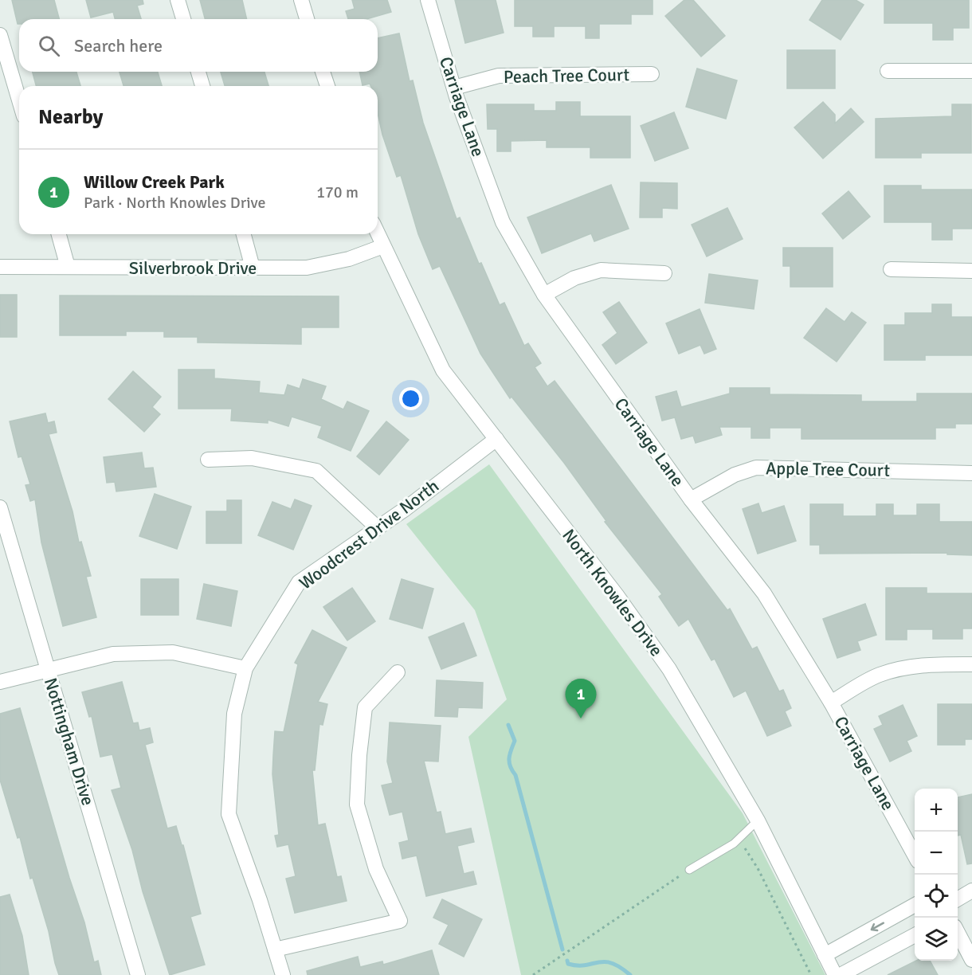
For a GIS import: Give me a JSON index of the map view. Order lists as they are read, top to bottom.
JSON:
{
  "streets": {
    "street": [
      "Peach Tree Court",
      "Carriage Lane",
      "Silverbrook Drive",
      "Apple Tree Court",
      "Woodcrest Drive North",
      "North Knowles Drive",
      "Nottingham Drive"
    ]
  },
  "crossings": [
    ["Peach Tree Court", "Carriage Lane"],
    ["Carriage Lane", "Apple Tree Court"],
    ["Silverbrook Drive", "North Knowles Drive"],
    ["Woodcrest Drive North", "North Knowles Drive"]
  ],
  "page": {
    "search": "Search here",
    "heading": "Nearby",
    "list": [
      {
        "mark": "1",
        "name": "Willow Creek Park",
        "note": "Park · North Knowles Drive",
        "value": "170 m"
      }
    ],
    "pins": "1",
    "map_buttons": ["+", "−"]
  }
}
